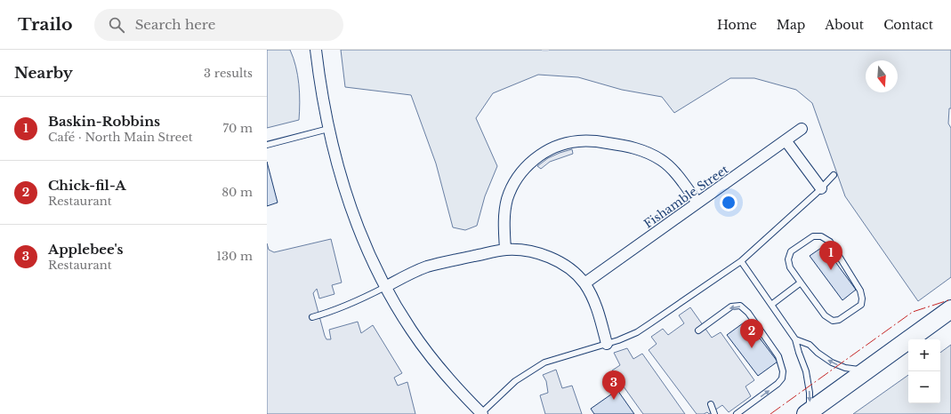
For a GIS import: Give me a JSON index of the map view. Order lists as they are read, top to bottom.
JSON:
{
  "streets": {
    "street": ["Fishamble Street"]
  },
  "north": "bottom",
  "page": {
    "header": "Trailo",
    "search": "Search here",
    "nav": [
      "Home",
      "Map",
      "About",
      "Contact"
    ],
    "heading": ["Nearby", "3 results"],
    "list": [
      {
        "mark": "1",
        "name": "Baskin-Robbins",
        "note": "Café · North Main Street",
        "value": "70 m"
      },
      {
        "mark": "2",
        "name": "Chick-fil-A",
        "note": "Restaurant",
        "value": "80 m"
      },
      {
        "mark": "3",
        "name": "Applebee's",
        "note": "Restaurant",
        "value": "130 m"
      }
    ],
    "pins": ["1", "2", "3"],
    "map_buttons": ["+", "−"]
  }
}
